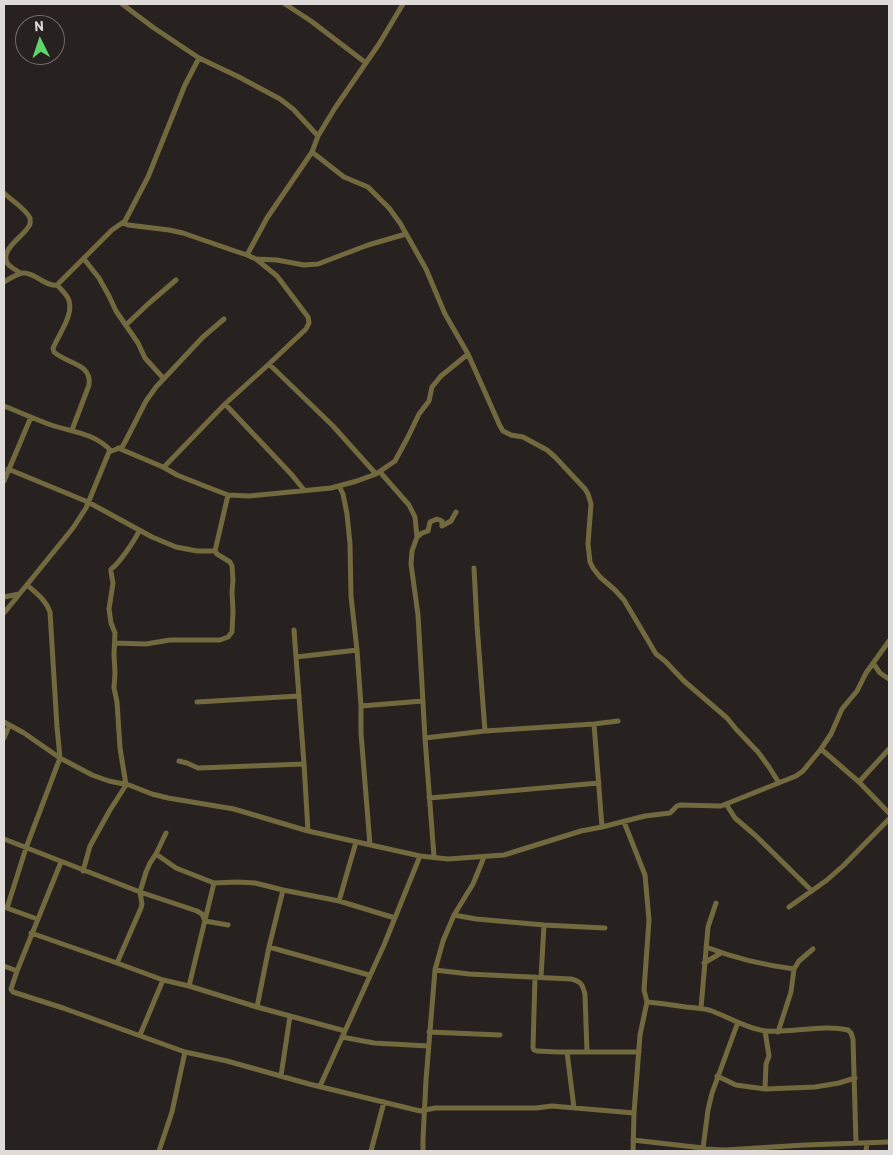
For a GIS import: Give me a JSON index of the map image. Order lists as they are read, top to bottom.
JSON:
{
  "north": "top"
}
